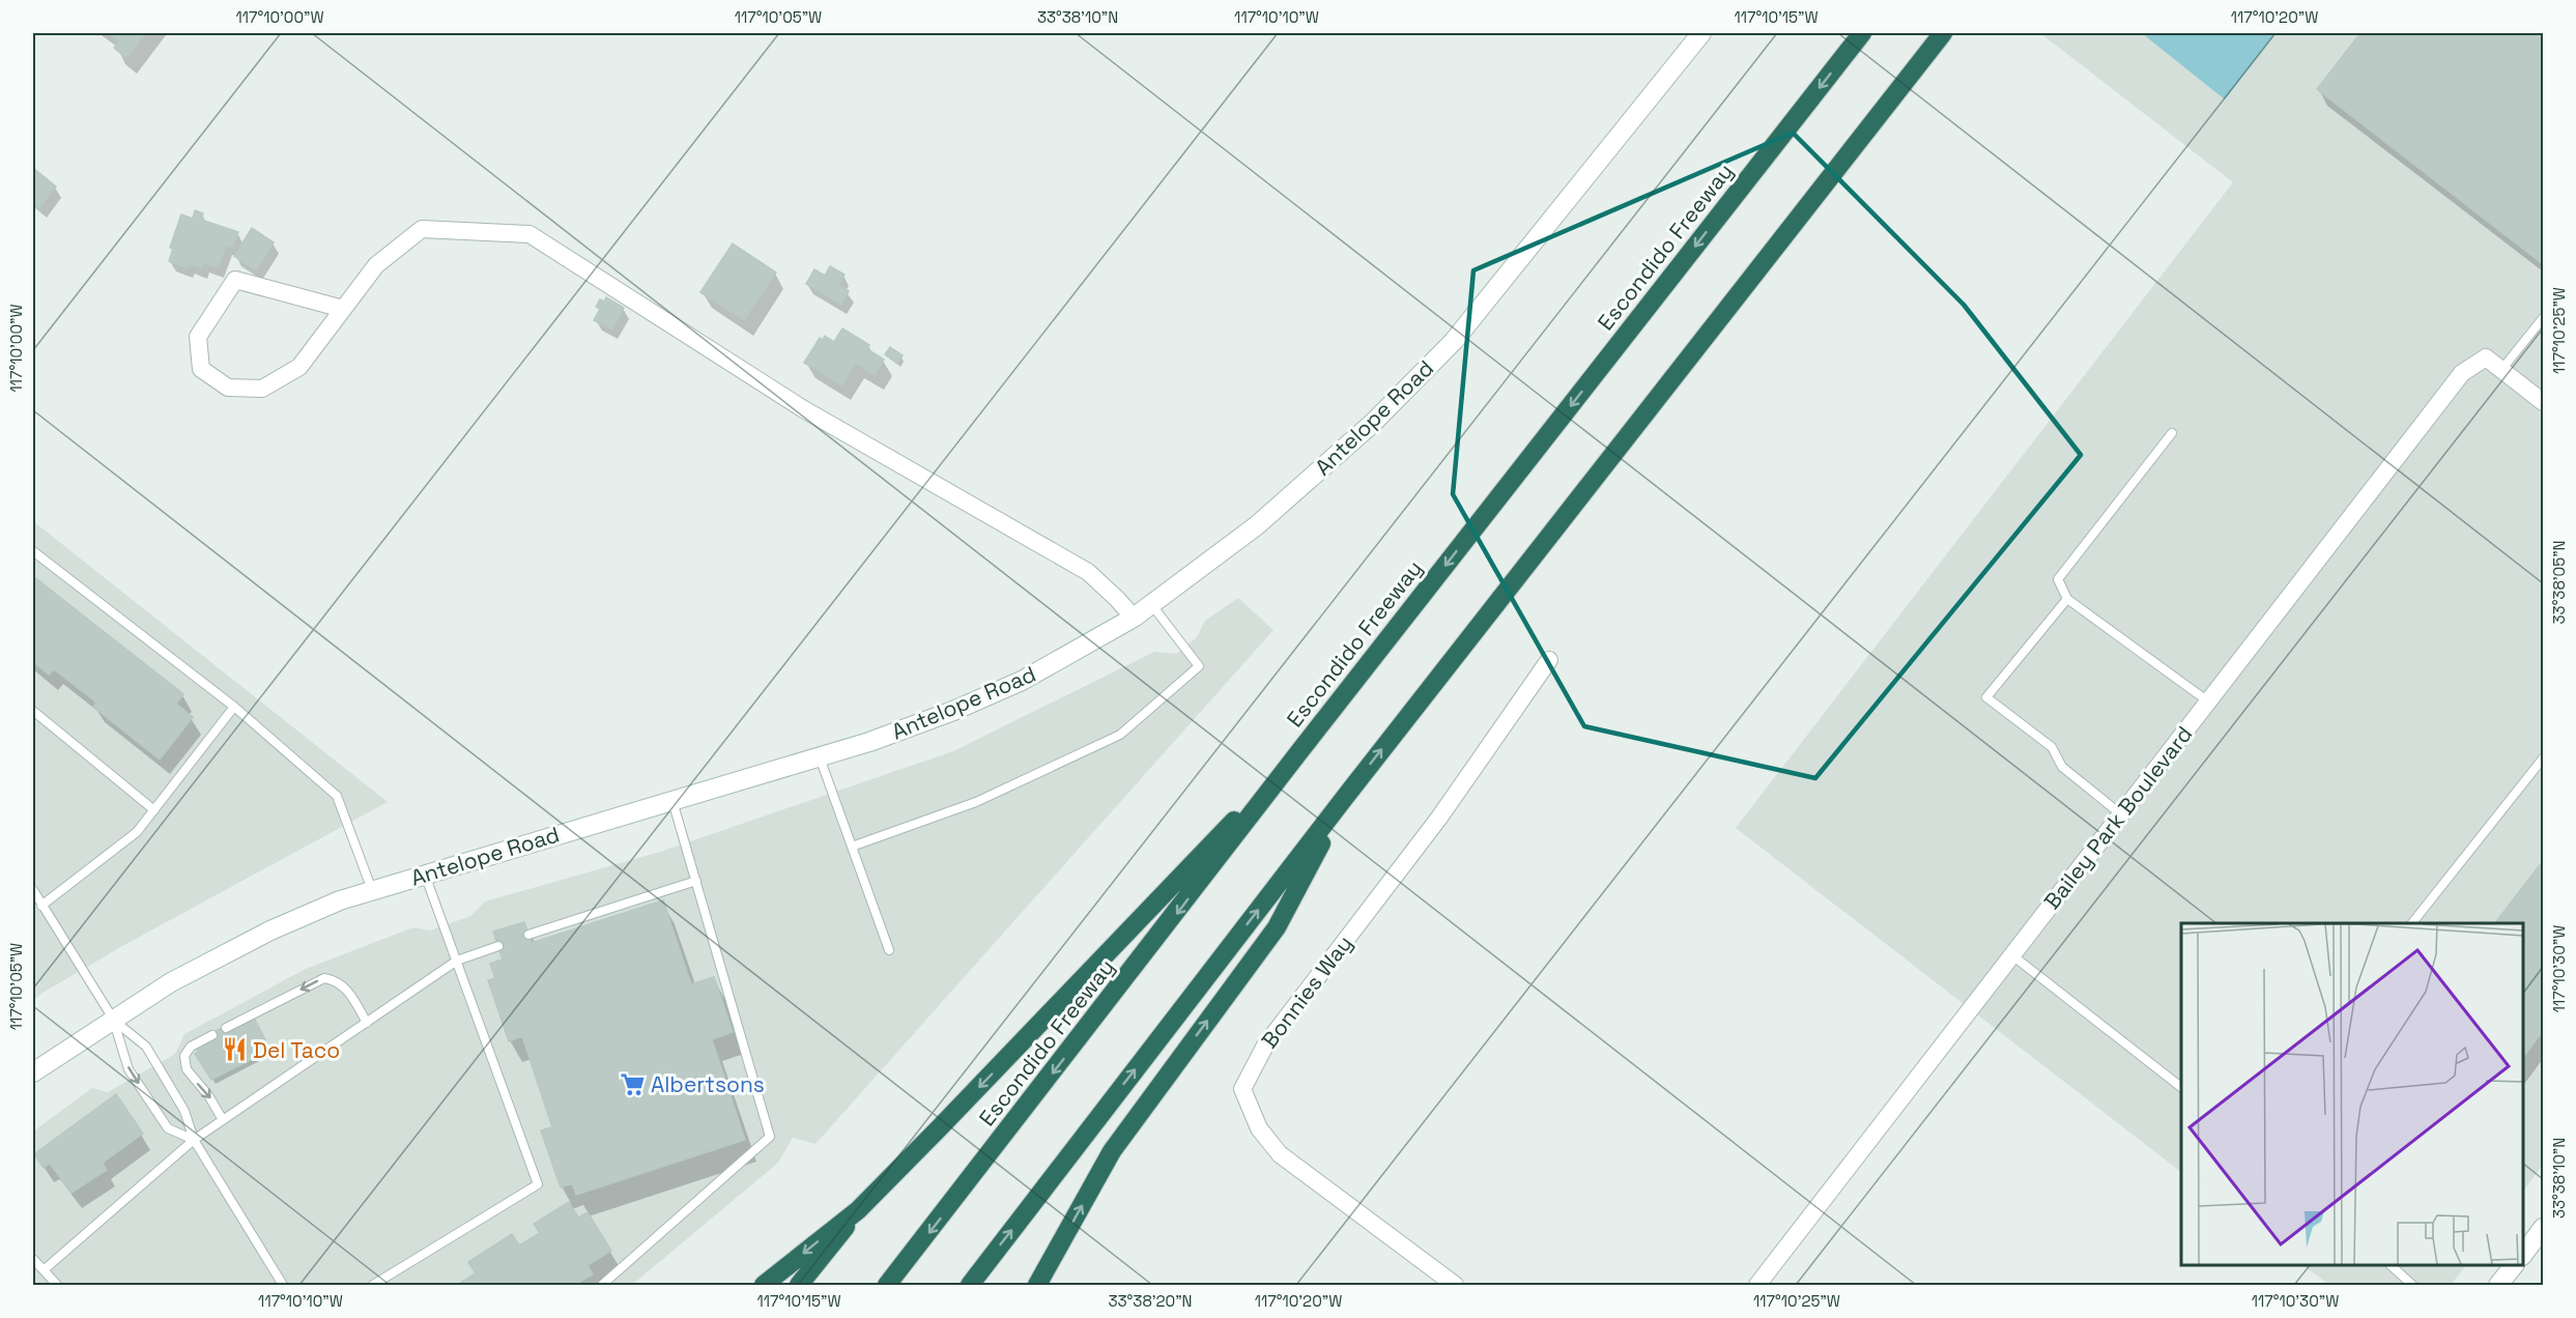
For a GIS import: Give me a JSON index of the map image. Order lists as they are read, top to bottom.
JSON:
{
  "streets": {
    "highway": ["Escondido Freeway"],
    "main road": ["Antelope Road"],
    "street": ["Bailey Park Boulevard", "Bonnies Way"]
  },
  "places": {
    "restaurant": ["Del Taco"],
    "supermarket": ["Albertsons"]
  },
  "coordinates": [
    "117°10'00\"W",
    "117°10'05\"W",
    "33°38'10\"N",
    "117°10'10\"W",
    "117°10'15\"W",
    "117°10'20\"W",
    "117°10'25\"W",
    "33°38'05\"N",
    "117°10'30\"W",
    "33°38'20\"N"
  ]
}
